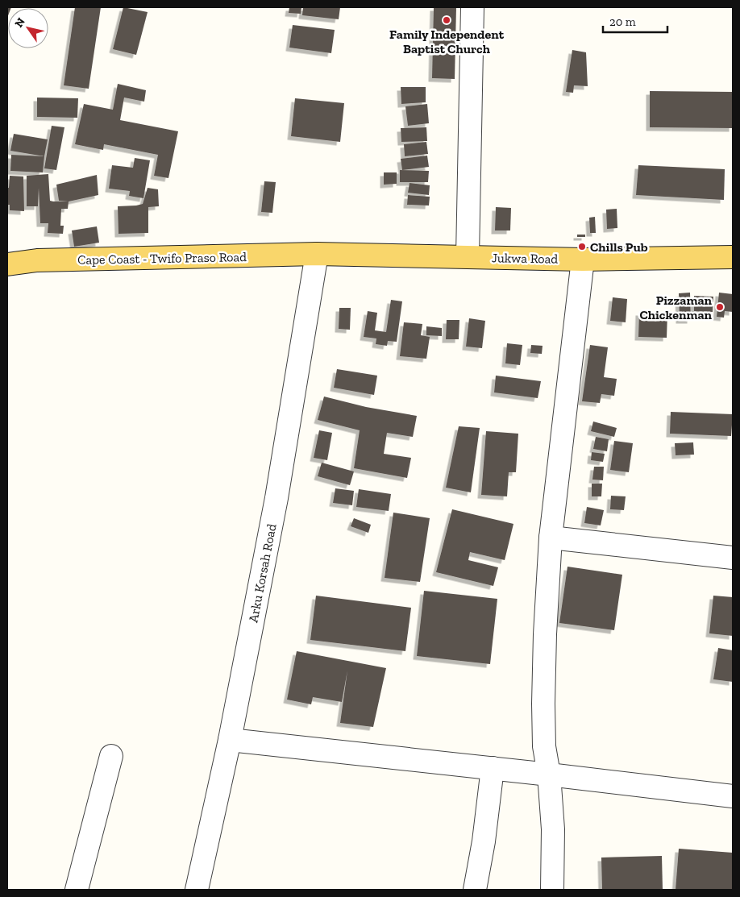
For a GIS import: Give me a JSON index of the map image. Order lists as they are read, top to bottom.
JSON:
{
  "streets": {
    "main road": ["Cape Coast - Twifo Praso Road", "Jukwa Road"],
    "street": ["Arku Korsah Road"]
  },
  "crossings": [
    ["Cape Coast - Twifo Praso Road", "Jukwa Road"],
    ["Cape Coast - Twifo Praso Road", "Arku Korsah Road"],
    ["Jukwa Road", "Arku Korsah Road"]
  ],
  "places": ["Family Independent Baptist Church", "Chills Pub", "Pizzaman Chickenman"],
  "scale_bar": "20 m",
  "north": "top left"
}
